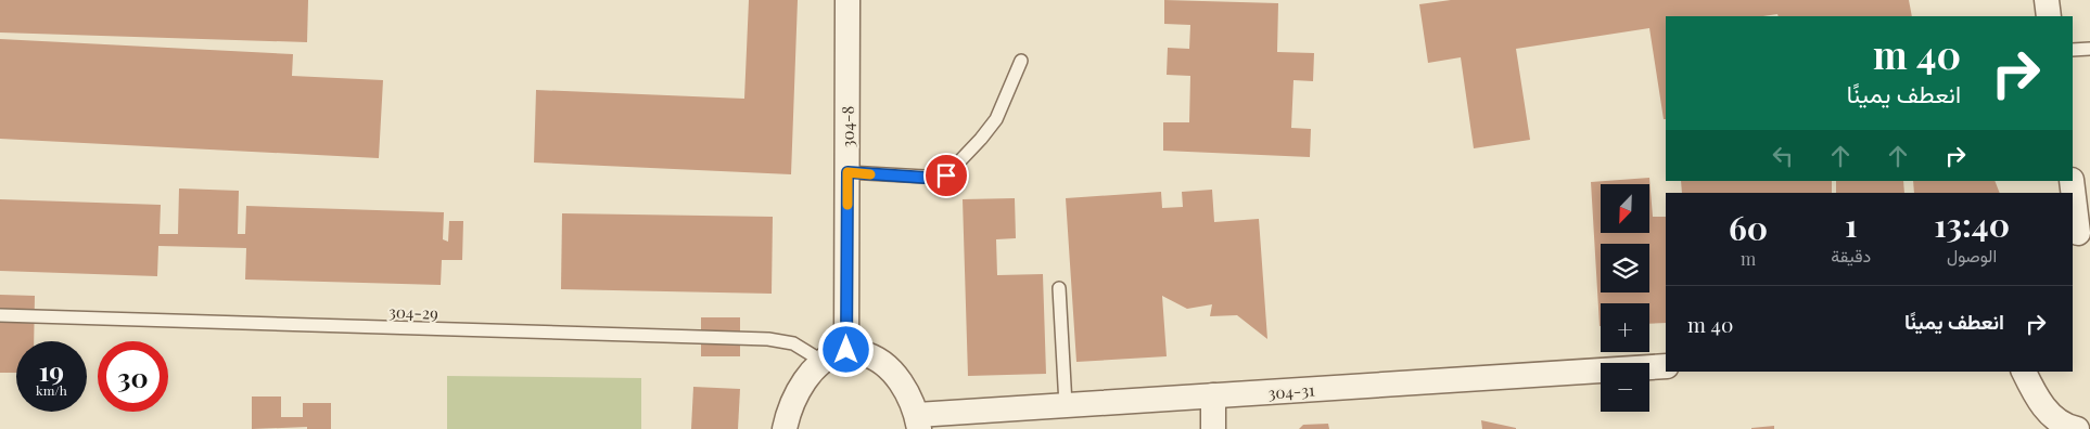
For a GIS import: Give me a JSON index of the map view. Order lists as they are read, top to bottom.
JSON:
{
  "streets": {
    "street": ["304-8", "304-31"],
    "lane": ["304-29"]
  },
  "north": "bottom left",
  "page": {
    "turn": ["40 m", "انعطف يمينًا"],
    "map_buttons": ["+", "−"],
    "eta": [
      "13:40",
      "الوصول",
      "1",
      "دقيقة",
      "60",
      "m"
    ],
    "list": [
      {
        "name": "انعطف يمينًا",
        "value": "40 m"
      }
    ],
    "speed": "19 km/h",
    "limit": "30"
  }
}
